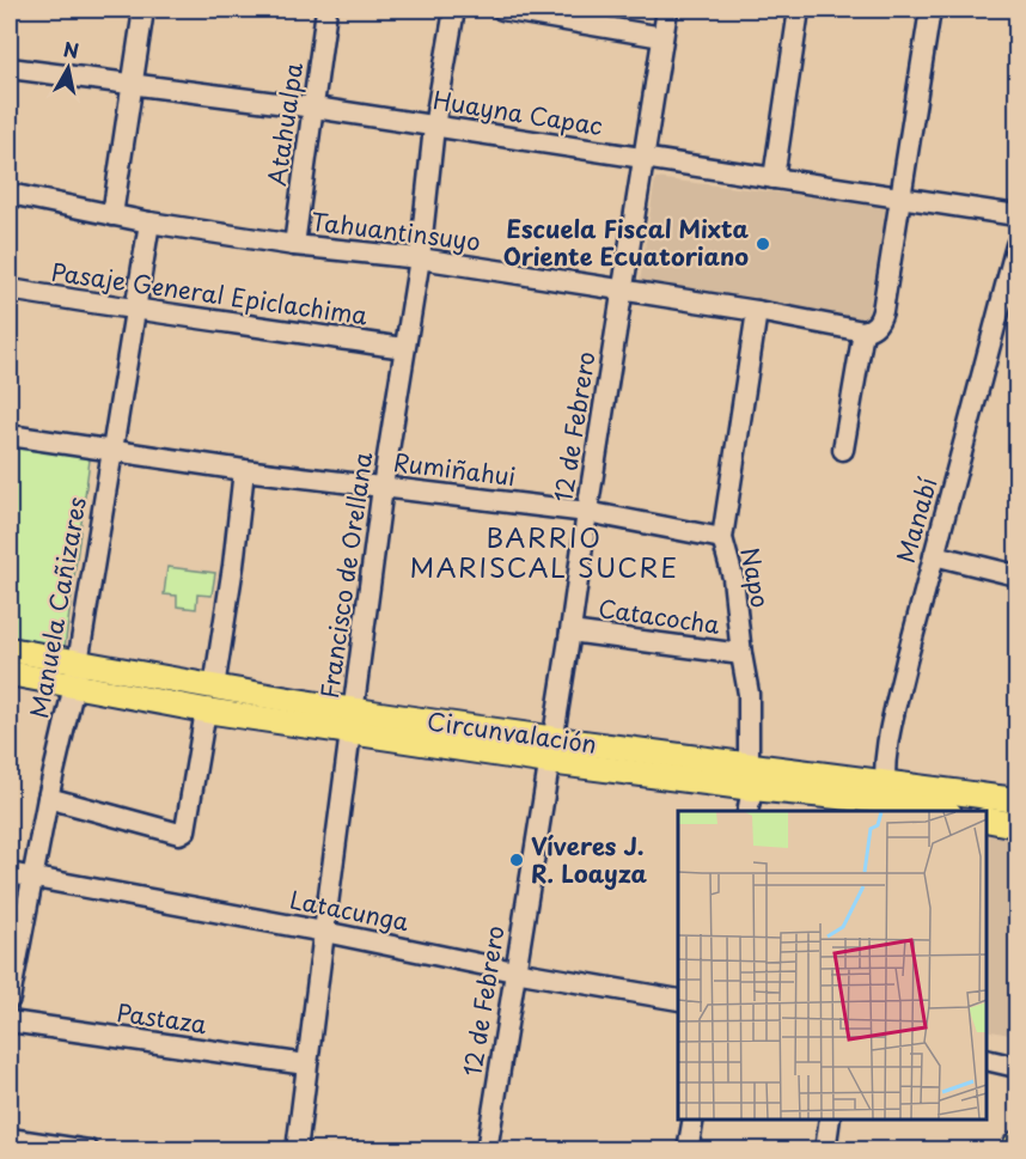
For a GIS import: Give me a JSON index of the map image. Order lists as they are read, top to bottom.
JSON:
{
  "streets": {
    "main road": ["Circunvalación"],
    "street": [
      "Huayna Capac",
      "Atahualpa",
      "Tahuantinsuyo",
      "Pasaje General Epiclachima",
      "12 de Febrero",
      "Rumiñahui",
      "Manabí",
      "Francisco de Orellana",
      "Napo",
      "Manuela Cañizares",
      "Catacocha",
      "Latacunga",
      "Pastaza"
    ]
  },
  "crossings": [
    ["Huayna Capac", "Atahualpa"],
    ["Huayna Capac", "12 de Febrero"],
    ["Huayna Capac", "Francisco de Orellana"],
    ["Atahualpa", "Tahuantinsuyo"],
    ["Tahuantinsuyo", "12 de Febrero"],
    ["Tahuantinsuyo", "Francisco de Orellana"],
    ["Tahuantinsuyo", "Napo"],
    ["Tahuantinsuyo", "Manuela Cañizares"],
    ["Pasaje General Epiclachima", "Francisco de Orellana"],
    ["Pasaje General Epiclachima", "Manuela Cañizares"],
    ["12 de Febrero", "Rumiñahui"],
    ["12 de Febrero", "Catacocha"],
    ["12 de Febrero", "Circunvalación"],
    ["12 de Febrero", "Latacunga"],
    ["Rumiñahui", "Francisco de Orellana"],
    ["Rumiñahui", "Napo"],
    ["Rumiñahui", "Manuela Cañizares"],
    ["Manabí", "Circunvalación"],
    ["Francisco de Orellana", "Circunvalación"],
    ["Francisco de Orellana", "Latacunga"],
    ["Francisco de Orellana", "Pastaza"],
    ["Napo", "Catacocha"],
    ["Napo", "Circunvalación"],
    ["Manuela Cañizares", "Circunvalación"],
    ["Manuela Cañizares", "Latacunga"]
  ],
  "districts": ["BARRIO MARISCAL SUCRE"],
  "places": ["Escuela Fiscal Mixta Oriente Ecuatoriano", "Víveres J. R. Loayza"],
  "north": "top"
}
